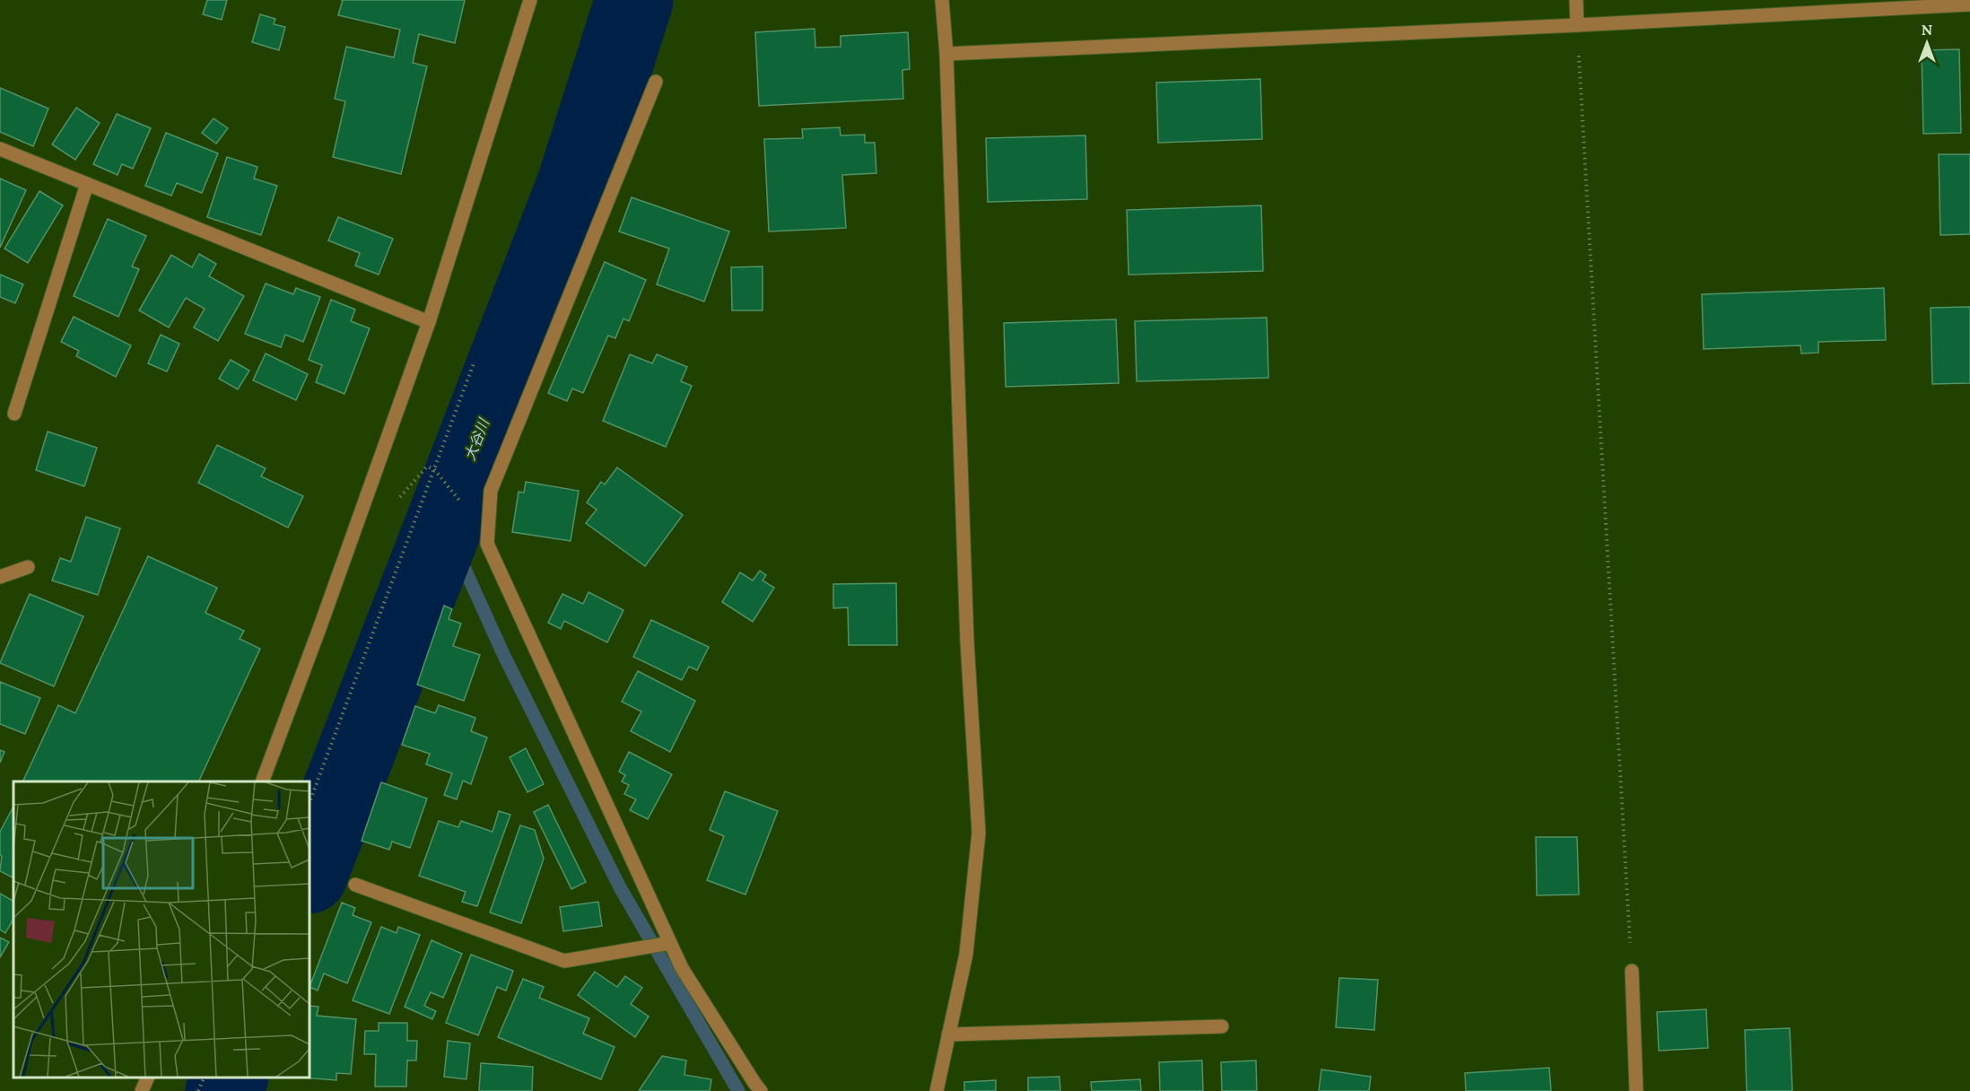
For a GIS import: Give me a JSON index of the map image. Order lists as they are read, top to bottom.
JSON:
{
  "water": ["大谷川"],
  "north": "top"
}
